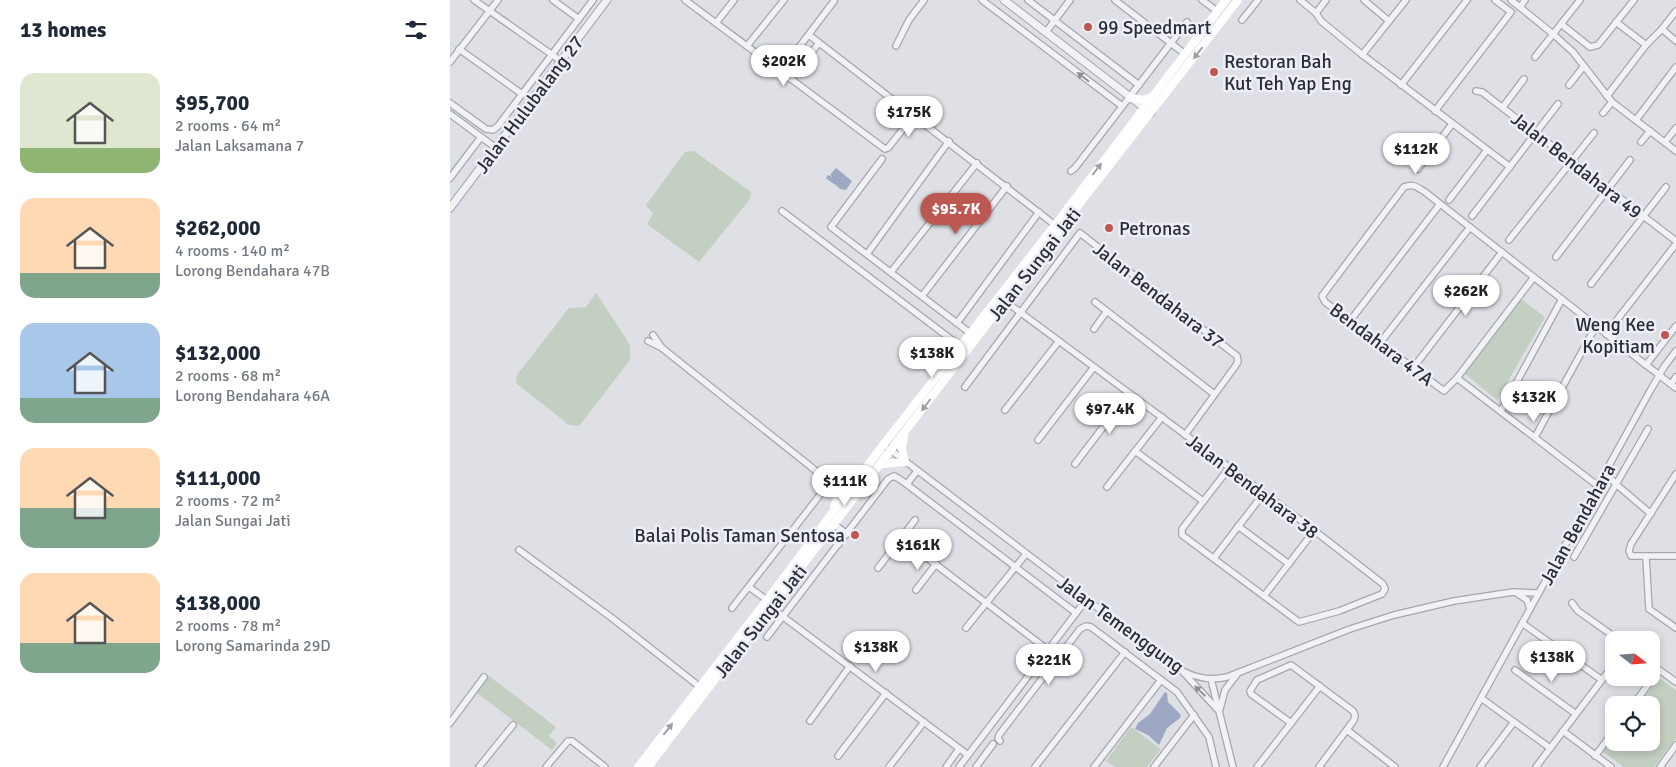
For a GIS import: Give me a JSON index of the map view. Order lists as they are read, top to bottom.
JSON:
{
  "streets": {
    "main road": ["Jalan Sungai Jati"],
    "street": [
      "Jalan Hulubalang 27",
      "Jalan Bendahara 49",
      "Jalan Bendahara 37",
      "Bendahara 47A",
      "Jalan Bendahara 38",
      "Jalan Bendahara",
      "Jalan Temenggung"
    ]
  },
  "crossings": [
    ["Jalan Sungai Jati", "Jalan Bendahara 38"],
    ["Jalan Sungai Jati", "Jalan Temenggung"],
    ["Jalan Bendahara 37", "Jalan Bendahara 38"],
    ["Jalan Bendahara", "Jalan Temenggung"]
  ],
  "places": [
    "99 Speedmart",
    "Restoran Bah Kut Teh Yap Eng",
    "Petronas",
    "Weng Kee Kopitiam",
    "Balai Polis Taman Sentosa"
  ],
  "north": "right",
  "page": {
    "heading": "13 homes",
    "price": [
      "$202K",
      "$175K",
      "$112K",
      "$95.7K",
      "$262K",
      "$138K",
      "$132K",
      "$97.4K",
      "$111K",
      "$161K",
      "$138K",
      "$138K",
      "$221K"
    ],
    "list": [
      {
        "name": "$95,700",
        "note": "2 rooms · 64 m² · Jalan Laksamana 7"
      },
      {
        "name": "$262,000",
        "note": "4 rooms · 140 m² · Lorong Bendahara 47B"
      },
      {
        "name": "$132,000",
        "note": "2 rooms · 68 m² · Lorong Bendahara 46A"
      },
      {
        "name": "$111,000",
        "note": "2 rooms · 72 m² · Jalan Sungai Jati"
      },
      {
        "name": "$138,000",
        "note": "2 rooms · 78 m² · Lorong Samarinda 29D"
      }
    ]
  }
}
